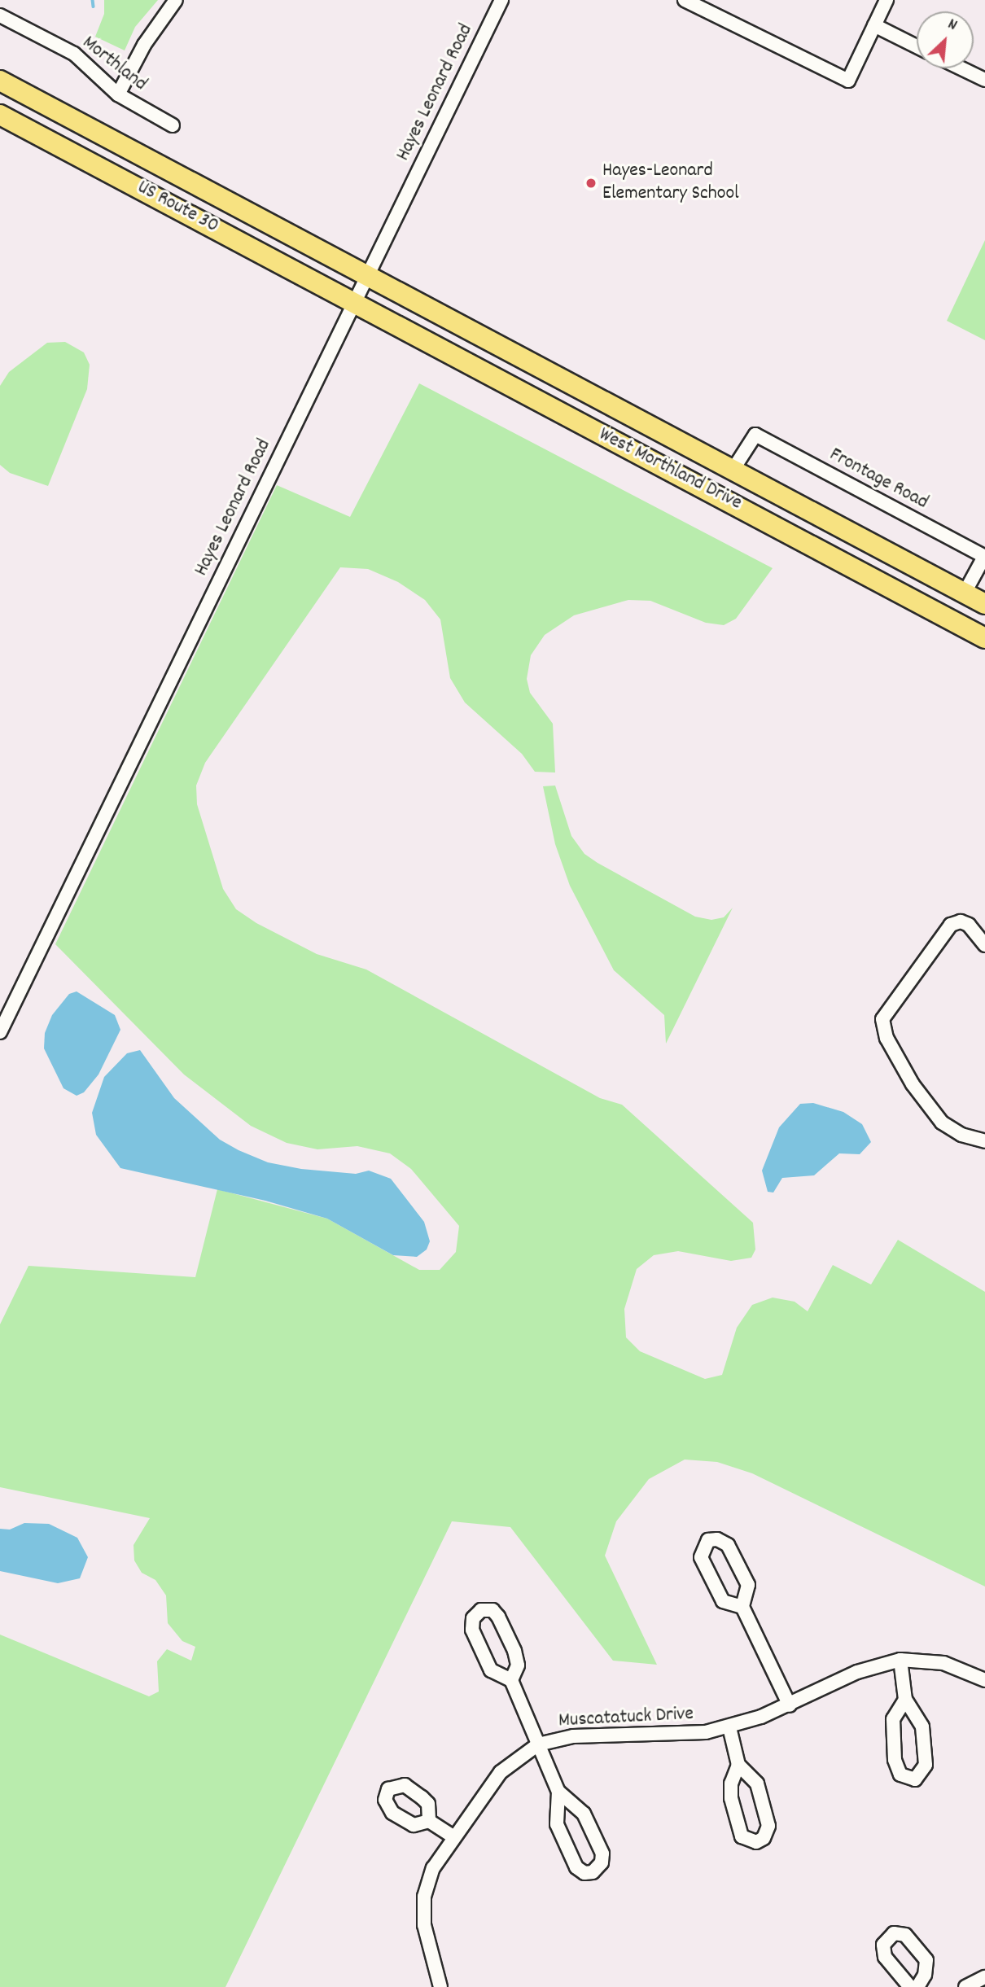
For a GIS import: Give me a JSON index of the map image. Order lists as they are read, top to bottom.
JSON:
{
  "streets": {
    "highway": ["US Route 30", "West Morthland Drive"],
    "street": [
      "Morthland",
      "Hayes Leonard Road",
      "Frontage Road",
      "Muscatatuck Drive"
    ]
  },
  "crossings": [
    ["Hayes Leonard Road", "US Route 30"],
    ["Hayes Leonard Road", "West Morthland Drive"],
    ["US Route 30", "West Morthland Drive"],
    ["West Morthland Drive", "Frontage Road"]
  ],
  "places": ["Hayes-Leonard Elementary School"],
  "north": "top right"
}
